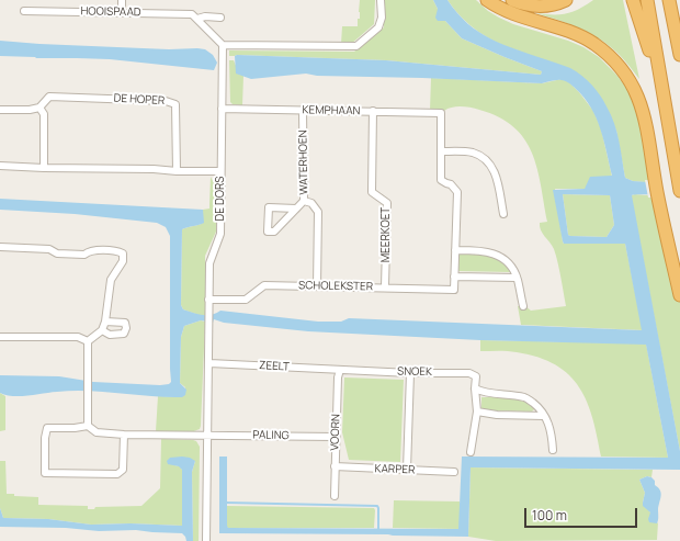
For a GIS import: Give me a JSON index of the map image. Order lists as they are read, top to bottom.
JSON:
{
  "streets": {
    "street": [
      "HOOISPAAD",
      "DE HOPER",
      "KEMPHAAN",
      "WATERHOEN",
      "DE DORS",
      "MEERKOET",
      "SCHOLEKSTER",
      "ZEELT",
      "SNOEK",
      "VOORN",
      "PALING",
      "KARPER"
    ]
  },
  "crossings": [
    ["KEMPHAAN", "WATERHOEN"],
    ["KEMPHAAN", "DE DORS"],
    ["KEMPHAAN", "MEERKOET"],
    ["WATERHOEN", "SCHOLEKSTER"],
    ["DE DORS", "SCHOLEKSTER"],
    ["DE DORS", "ZEELT"],
    ["DE DORS", "PALING"],
    ["MEERKOET", "SCHOLEKSTER"],
    ["ZEELT", "SNOEK"],
    ["ZEELT", "VOORN"],
    ["SNOEK", "VOORN"],
    ["VOORN", "PALING"],
    ["VOORN", "KARPER"]
  ],
  "scale_bar": "100 m"
}
